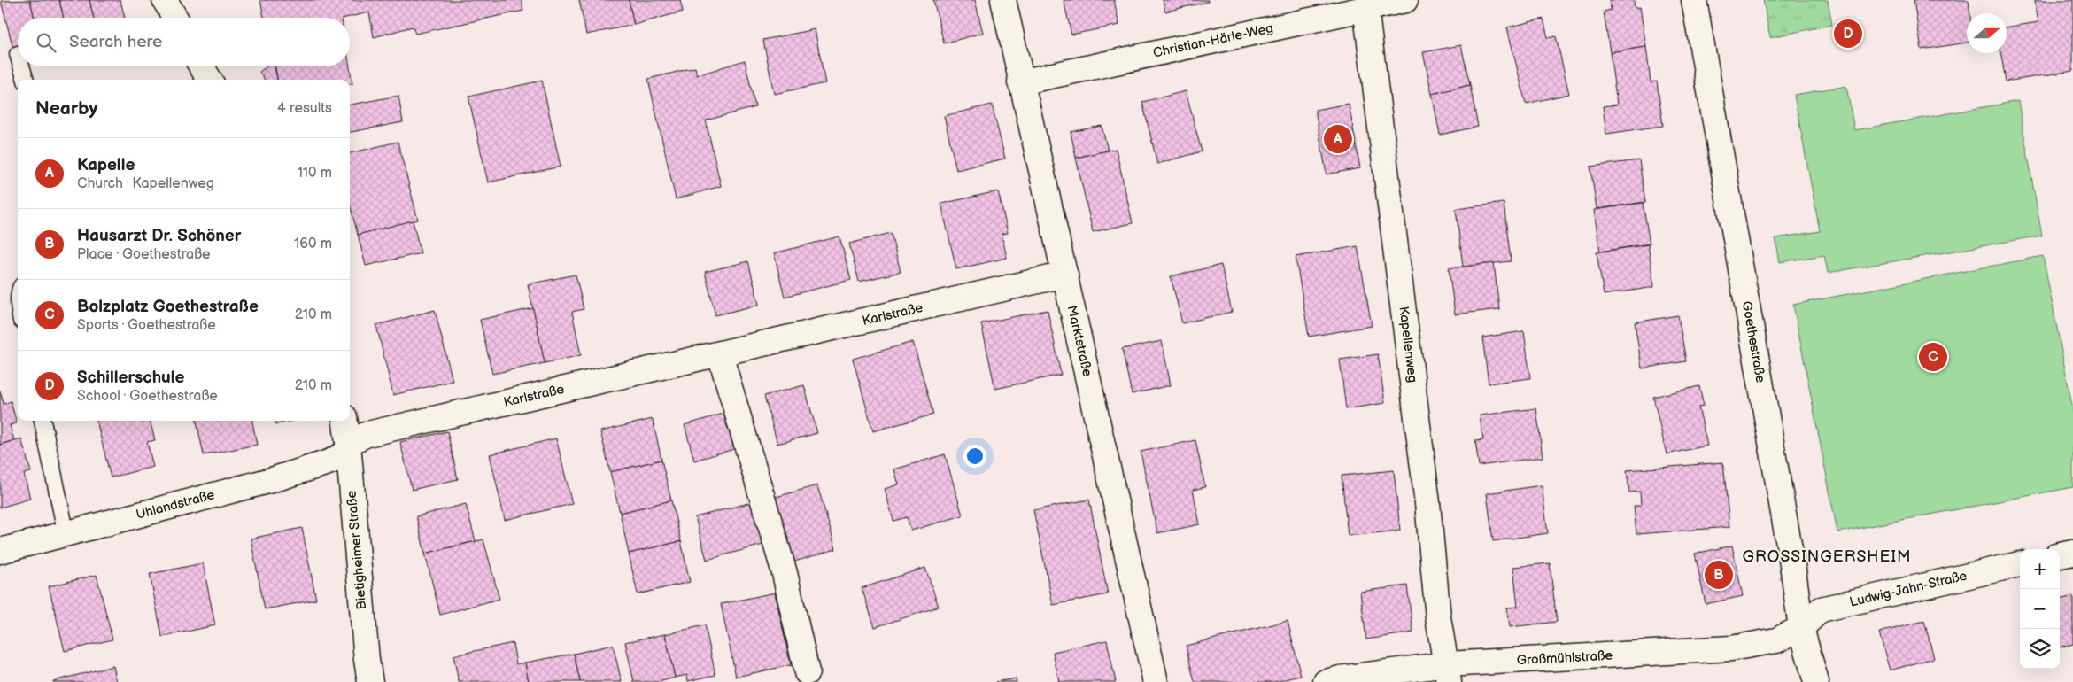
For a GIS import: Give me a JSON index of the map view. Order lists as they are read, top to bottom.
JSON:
{
  "streets": {
    "street": [
      "Christian-Härle-Weg",
      "Karlstraße",
      "Marktstraße",
      "Goethestraße",
      "Kapellenweg",
      "Uhlandstraße",
      "Bietigheimer Straße",
      "Ludwig-Jahn-Straße",
      "Großmühlstraße"
    ]
  },
  "crossings": [
    ["Christian-Härle-Weg", "Marktstraße"],
    ["Christian-Härle-Weg", "Kapellenweg"],
    ["Karlstraße", "Marktstraße"],
    ["Karlstraße", "Uhlandstraße"],
    ["Karlstraße", "Bietigheimer Straße"],
    ["Goethestraße", "Ludwig-Jahn-Straße"],
    ["Goethestraße", "Großmühlstraße"],
    ["Kapellenweg", "Großmühlstraße"],
    ["Uhlandstraße", "Bietigheimer Straße"],
    ["Ludwig-Jahn-Straße", "Großmühlstraße"]
  ],
  "districts": ["GROSSINGERSHEIM"],
  "north": "right",
  "page": {
    "pins": [
      "D",
      "A",
      "C",
      "B"
    ],
    "search": "Search here",
    "heading": ["Nearby", "4 results"],
    "list": [
      {
        "mark": "A",
        "name": "Kapelle",
        "note": "Church · Kapellenweg",
        "value": "110 m"
      },
      {
        "mark": "B",
        "name": "Hausarzt Dr. Schöner",
        "note": "Place · Goethestraße",
        "value": "160 m"
      },
      {
        "mark": "C",
        "name": "Bolzplatz Goethestraße",
        "note": "Sports · Goethestraße",
        "value": "210 m"
      },
      {
        "mark": "D",
        "name": "Schillerschule",
        "note": "School · Goethestraße",
        "value": "210 m"
      }
    ],
    "map_buttons": ["+", "−"]
  }
}
